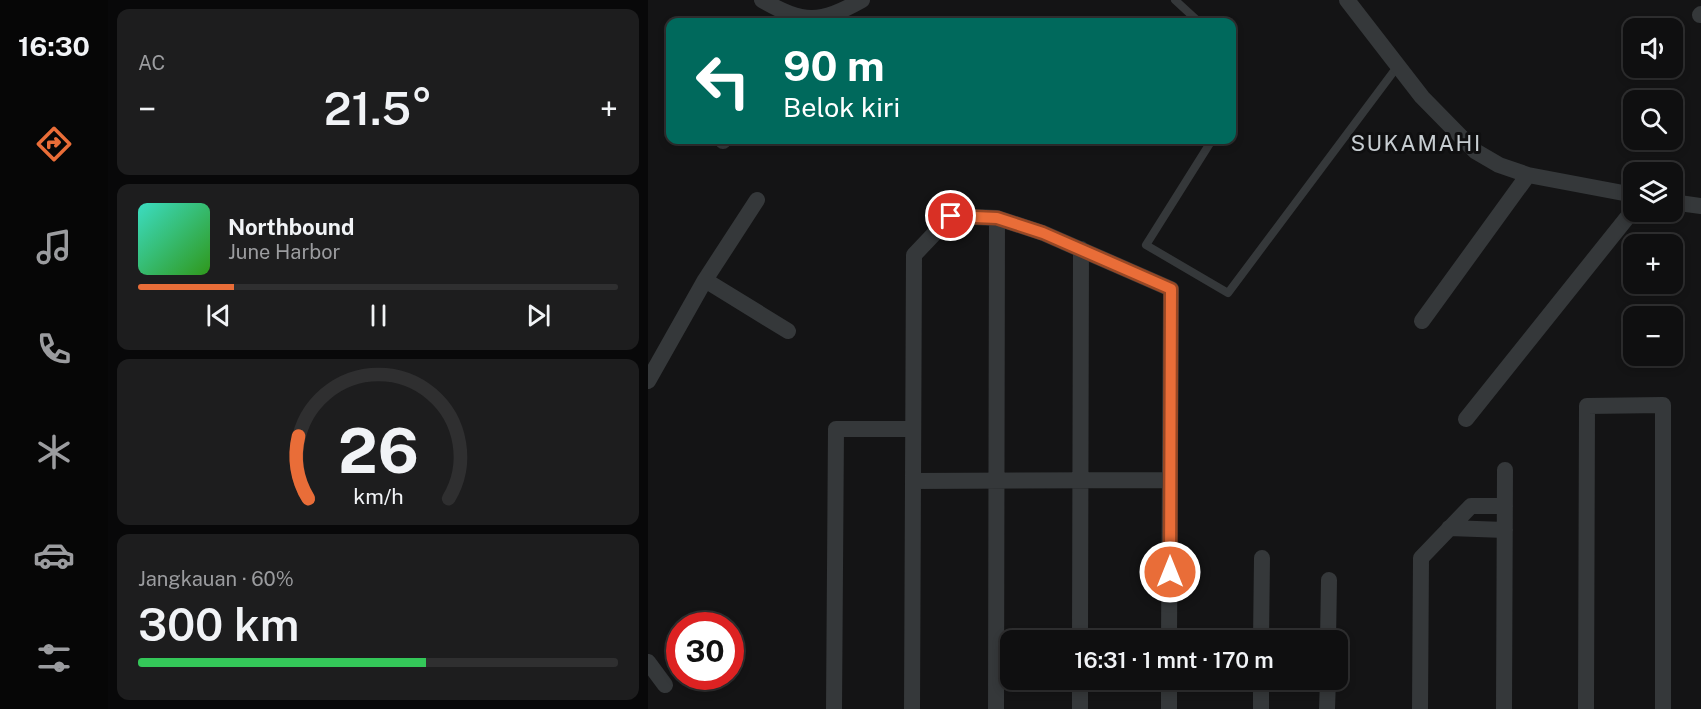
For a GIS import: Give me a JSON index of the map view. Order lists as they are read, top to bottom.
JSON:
{
  "districts": ["SUKAMAHI"],
  "page": {
    "tabs": "16:30",
    "tile": [
      "AC",
      ["Jangkauan · 60%", "300 km"]
    ],
    "map_buttons": ["+", "−"],
    "turn": ["90 m", "Belok kiri"],
    "heat": ["−", "21.5°", "+"],
    "song": ["Northbound", "June Harbor"],
    "limit": "30",
    "trip": "16:31 · 1 mnt · 170 m",
    "gauge": ["26", "km/h"]
  }
}
